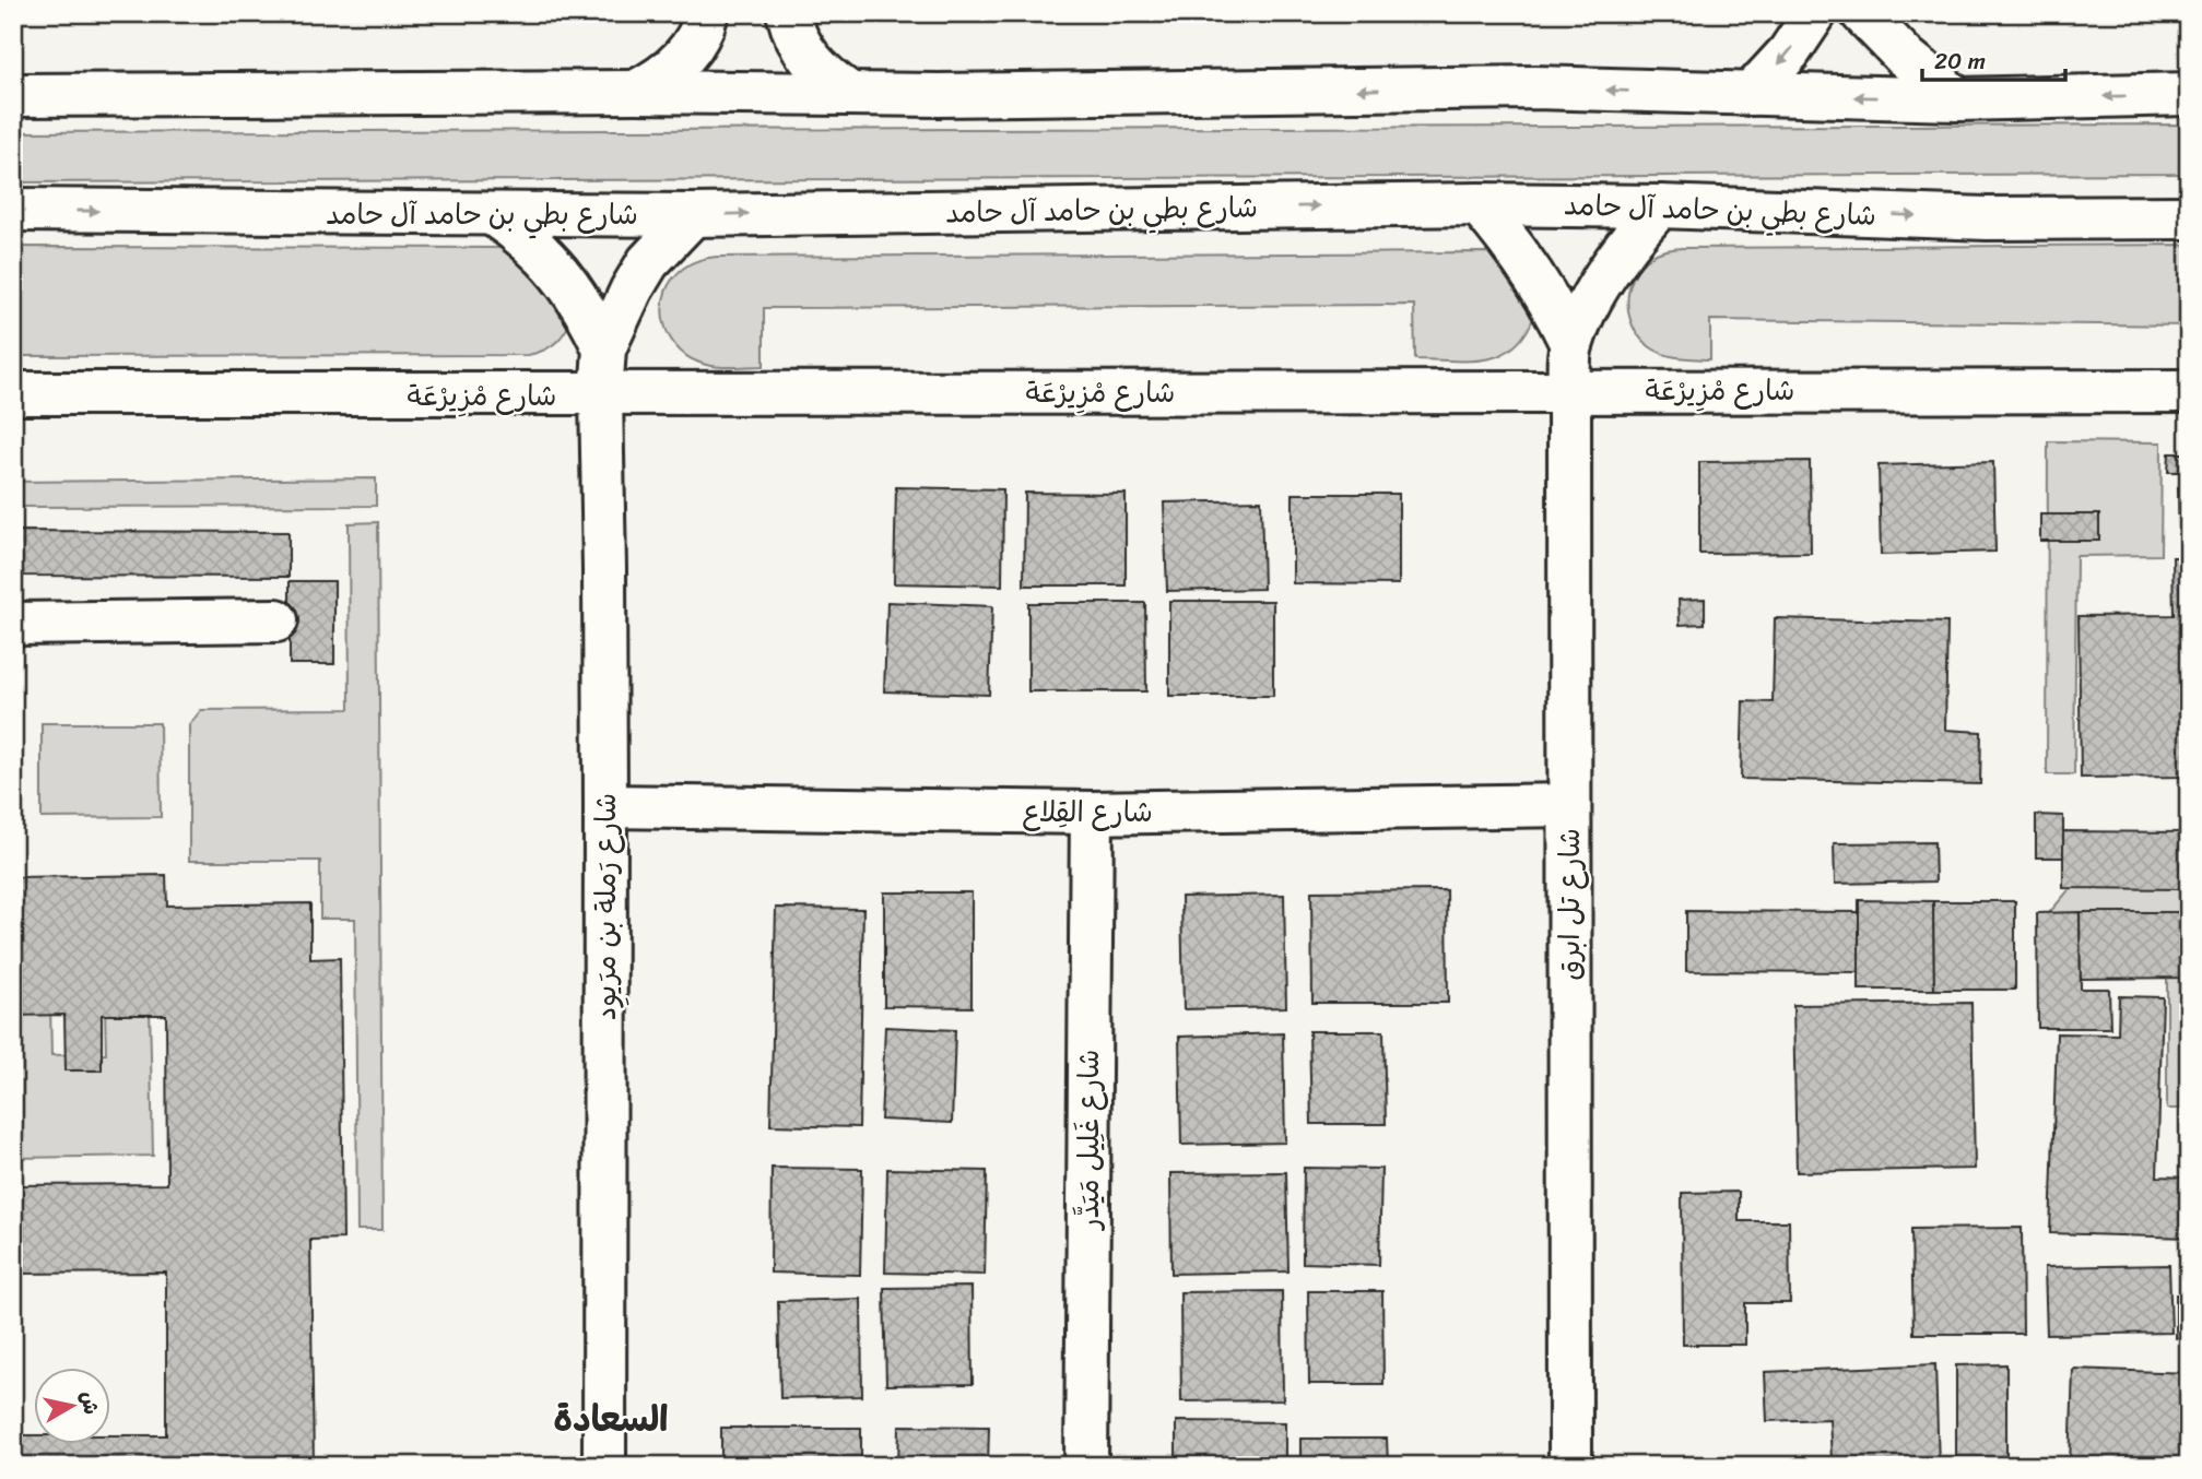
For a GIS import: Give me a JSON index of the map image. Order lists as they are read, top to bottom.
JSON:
{
  "streets": {
    "street": [
      "شارع بطي بن حامد آل حامد",
      "شارع مْزِيرْعَة",
      "شارع القِلاع",
      "شارع تل ابرق",
      "شارع رَملة بن مرَيوِد",
      "شارع غَلِيل مَيَدَّر"
    ]
  },
  "crossings": [
    ["شارع بطي بن حامد آل حامد", "شارع تل ابرق"],
    ["شارع بطي بن حامد آل حامد", "شارع رَملة بن مرَيوِد"],
    ["شارع مْزِيرْعَة", "شارع تل ابرق"],
    ["شارع مْزِيرْعَة", "شارع رَملة بن مرَيوِد"],
    ["شارع القِلاع", "شارع تل ابرق"],
    ["شارع القِلاع", "شارع رَملة بن مرَيوِد"],
    ["شارع القِلاع", "شارع غَلِيل مَيَدَّر"]
  ],
  "districts": ["السعادة"],
  "scale_bar": "20 m",
  "north": "right"
}
